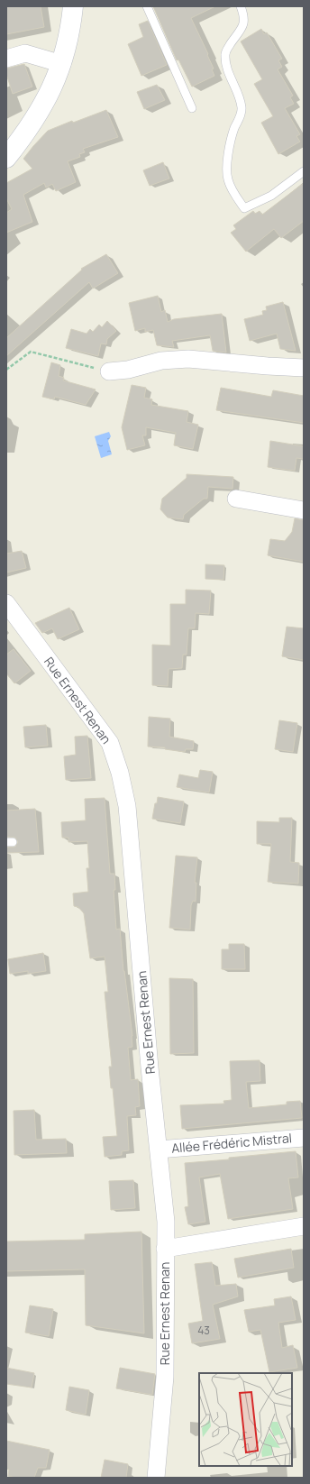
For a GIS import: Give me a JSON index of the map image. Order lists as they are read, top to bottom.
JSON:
{
  "streets": {
    "street": ["Rue Ernest Renan", "Allée Frédéric Mistral"]
  },
  "crossings": [
    ["Rue Ernest Renan", "Allée Frédéric Mistral"]
  ],
  "house_numbers": ["43"]
}
